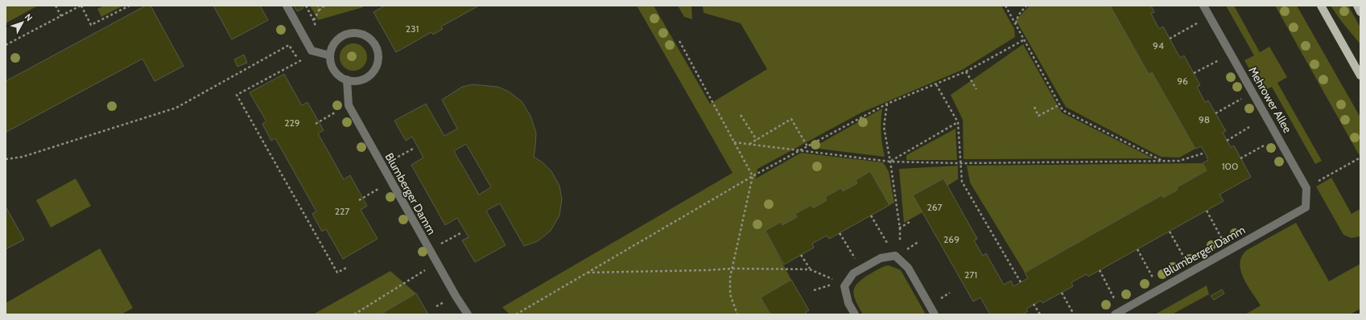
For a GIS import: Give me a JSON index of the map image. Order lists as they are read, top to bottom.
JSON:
{
  "streets": {
    "street": ["Mehrower Allee", "Blumberger Damm"]
  },
  "crossings": [
    ["Mehrower Allee", "Blumberger Damm"]
  ],
  "house_numbers": [
    "231",
    "94",
    "96",
    "98",
    "229",
    "100",
    "267",
    "227",
    "269",
    "271"
  ],
  "north": "top right"
}
